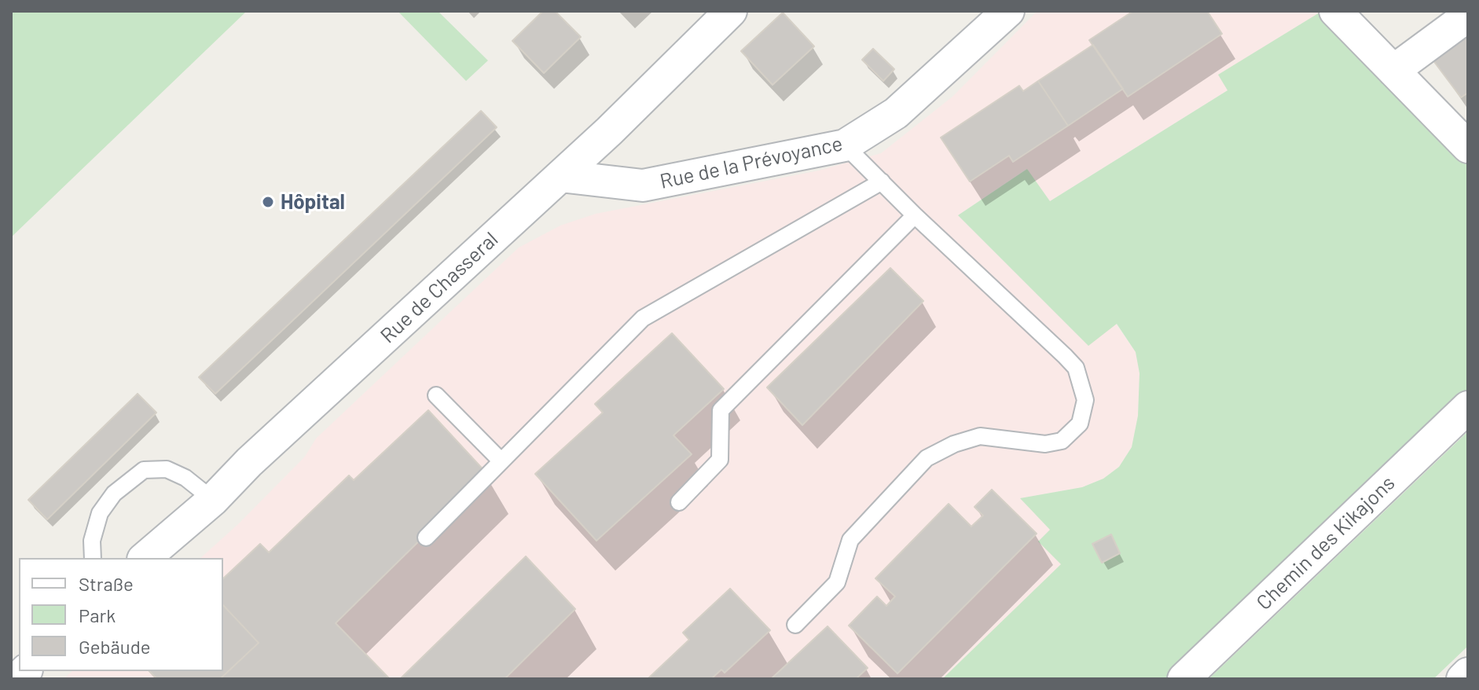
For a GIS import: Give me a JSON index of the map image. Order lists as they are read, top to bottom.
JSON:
{
  "streets": {
    "street": ["Rue de la Prévoyance", "Rue de Chasseral", "Chemin des Kikajons"]
  },
  "crossings": [
    ["Rue de la Prévoyance", "Rue de Chasseral"]
  ],
  "places": ["Hôpital"],
  "legend": ["Straße", "Park", "Gebäude"]
}
